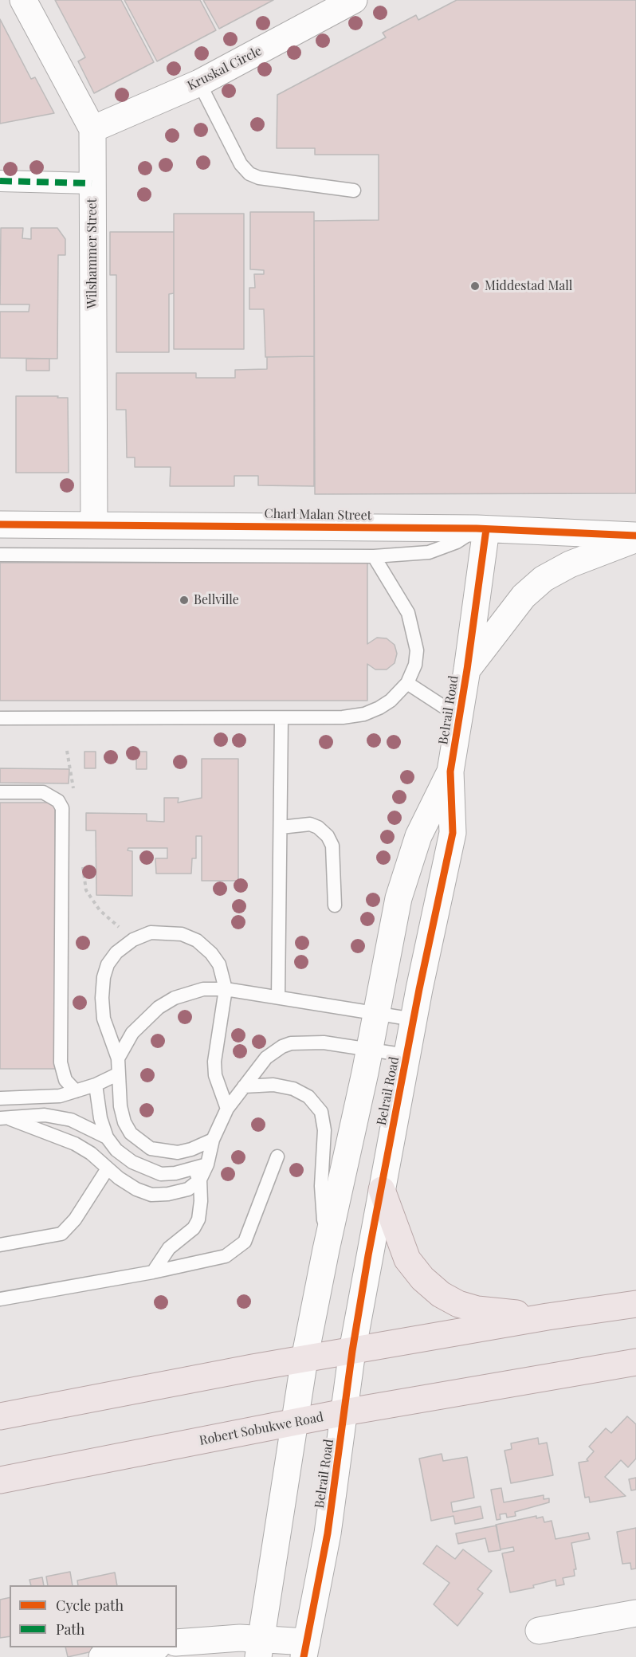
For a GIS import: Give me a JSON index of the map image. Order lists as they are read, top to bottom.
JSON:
{
  "streets": {
    "main road": ["Robert Sobukwe Road"],
    "street": [
      "Kruskal Circle",
      "Wilshammer Street",
      "Charl Malan Street",
      "Belrail Road"
    ]
  },
  "crossings": [
    ["Kruskal Circle", "Wilshammer Street"],
    ["Wilshammer Street", "Charl Malan Street"],
    ["Charl Malan Street", "Belrail Road"],
    ["Belrail Road", "Robert Sobukwe Road"]
  ],
  "places": ["Middestad Mall", "Bellville"],
  "legend": ["Cycle path", "Path"]
}
